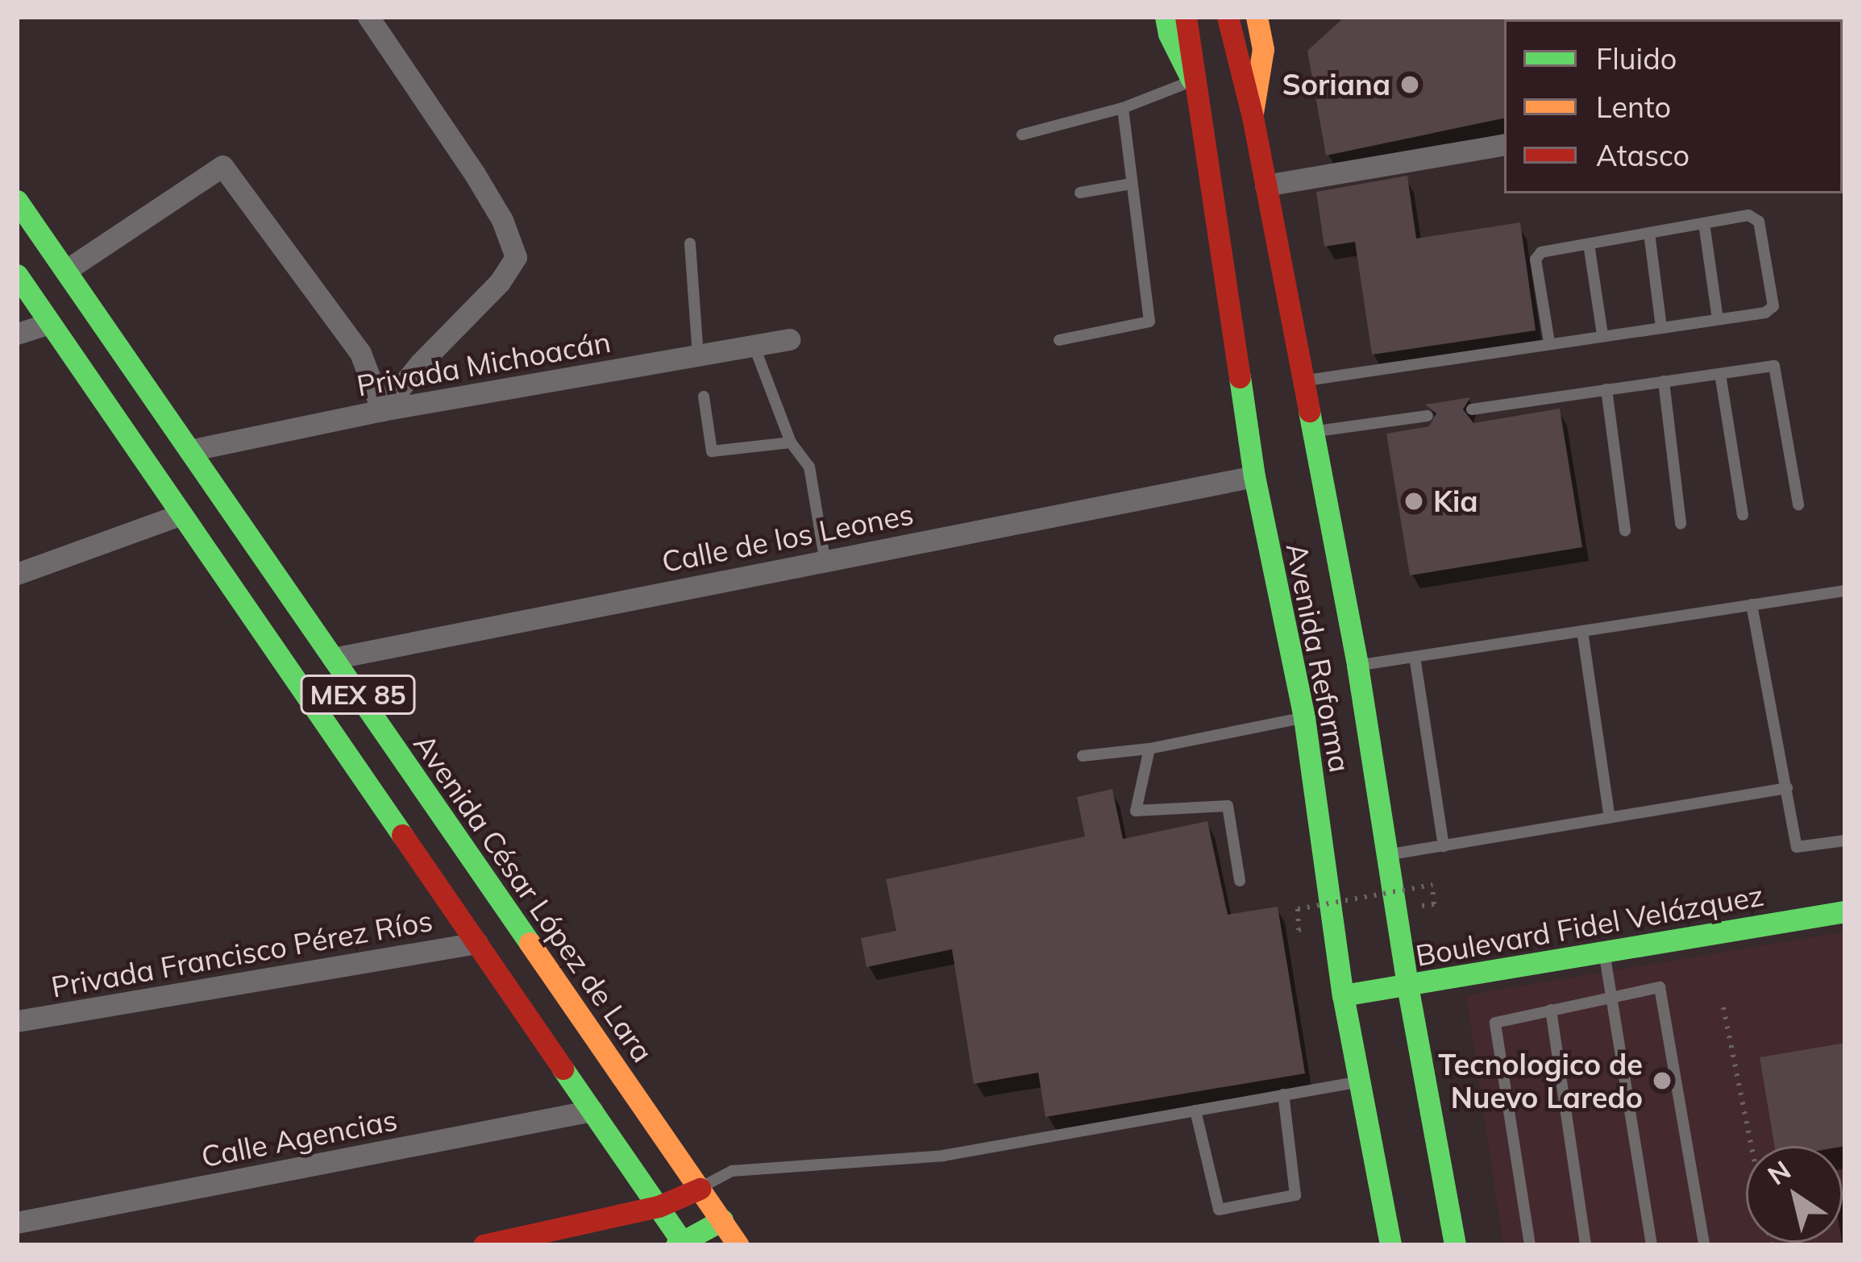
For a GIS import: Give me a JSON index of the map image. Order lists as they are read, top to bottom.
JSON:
{
  "streets": {
    "main road": [
      "Avenida Reforma",
      "MEX 85",
      "Avenida César López de Lara",
      "Boulevard Fidel Velázquez"
    ],
    "street": [
      "Privada Michoacán",
      "Calle de los Leones",
      "Privada Francisco Pérez Ríos",
      "Calle Agencias"
    ]
  },
  "crossings": [
    ["Privada Michoacán", "Avenida César López de Lara"],
    ["Calle de los Leones", "Avenida Reforma"],
    ["Calle de los Leones", "Avenida César López de Lara"],
    ["Avenida Reforma", "Boulevard Fidel Velázquez"],
    ["MEX 85", "Privada Francisco Pérez Ríos"],
    ["MEX 85", "Calle Agencias"]
  ],
  "places": ["Soriana", "Kia", "Tecnologico de Nuevo Laredo"],
  "legend": ["Fluido", "Lento", "Atasco"],
  "north": "top left"
}
